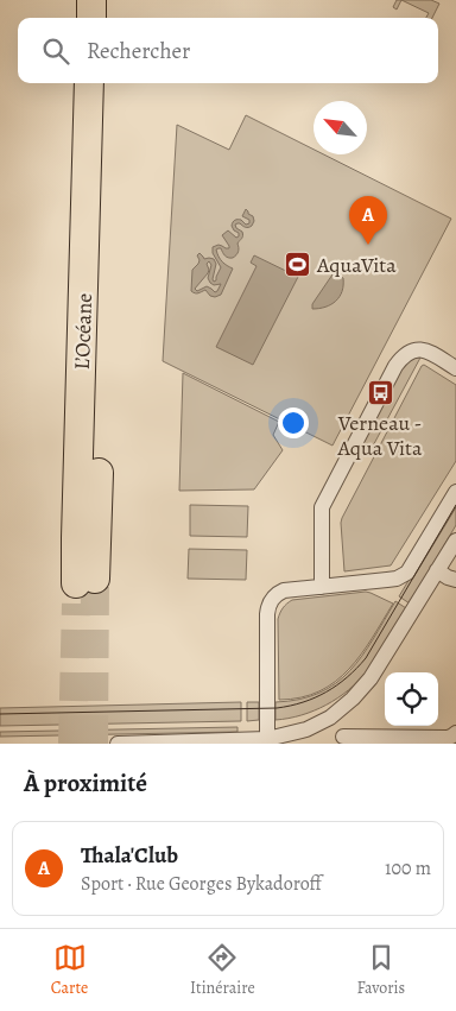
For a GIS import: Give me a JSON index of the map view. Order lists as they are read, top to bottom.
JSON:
{
  "streets": {
    "highway": ["L’Océane"]
  },
  "places": {
    "sports": ["AquaVita"],
    "bus stop": ["Verneau - Aqua Vita"]
  },
  "north": "top left",
  "page": {
    "search": "Rechercher",
    "pins": "A",
    "heading": "À proximité",
    "list": [
      {
        "mark": "A",
        "name": "Thala'Club",
        "note": "Sport · Rue Georges Bykadoroff",
        "value": "100 m"
      }
    ],
    "nav": ["Carte", "Itinéraire", "Favoris"]
  }
}
